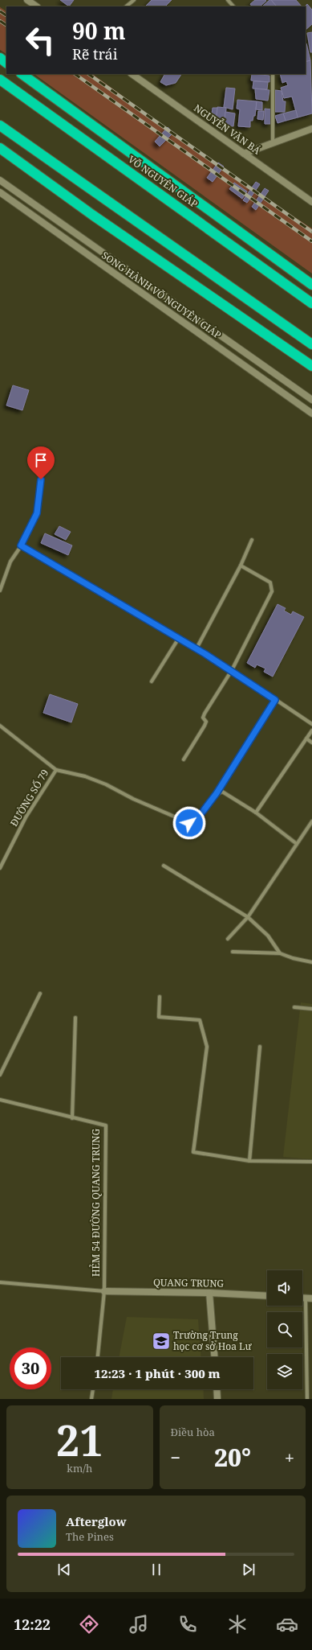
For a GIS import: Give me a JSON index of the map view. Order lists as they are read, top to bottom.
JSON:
{
  "streets": {
    "highway": ["VÕ NGUYÊN GIÁP"],
    "main road": ["NGUYỄN VĂN BÁ", "SONG HÀNH VÕ NGUYÊN GIÁP", "QUANG TRUNG"],
    "street": ["ĐƯỜNG SỐ 79", "HẺM 54 ĐƯỜNG QUANG TRUNG"]
  },
  "crossings": [
    ["HẺM 54 ĐƯỜNG QUANG TRUNG", "QUANG TRUNG"]
  ],
  "places": {
    "school or university": ["Trường Trung học cơ sở Hoa Lư"]
  },
  "page": {
    "turn": ["90 m", "Rẽ trái"],
    "limit": "30",
    "trip": "12:23 · 1 phút · 300 m",
    "tile": [
      ["21", "km/h"],
      "Điều hòa"
    ],
    "heat": ["−", "20°", "+"],
    "song": ["Afterglow", "The Pines"],
    "tabs": "12:22"
  }
}
